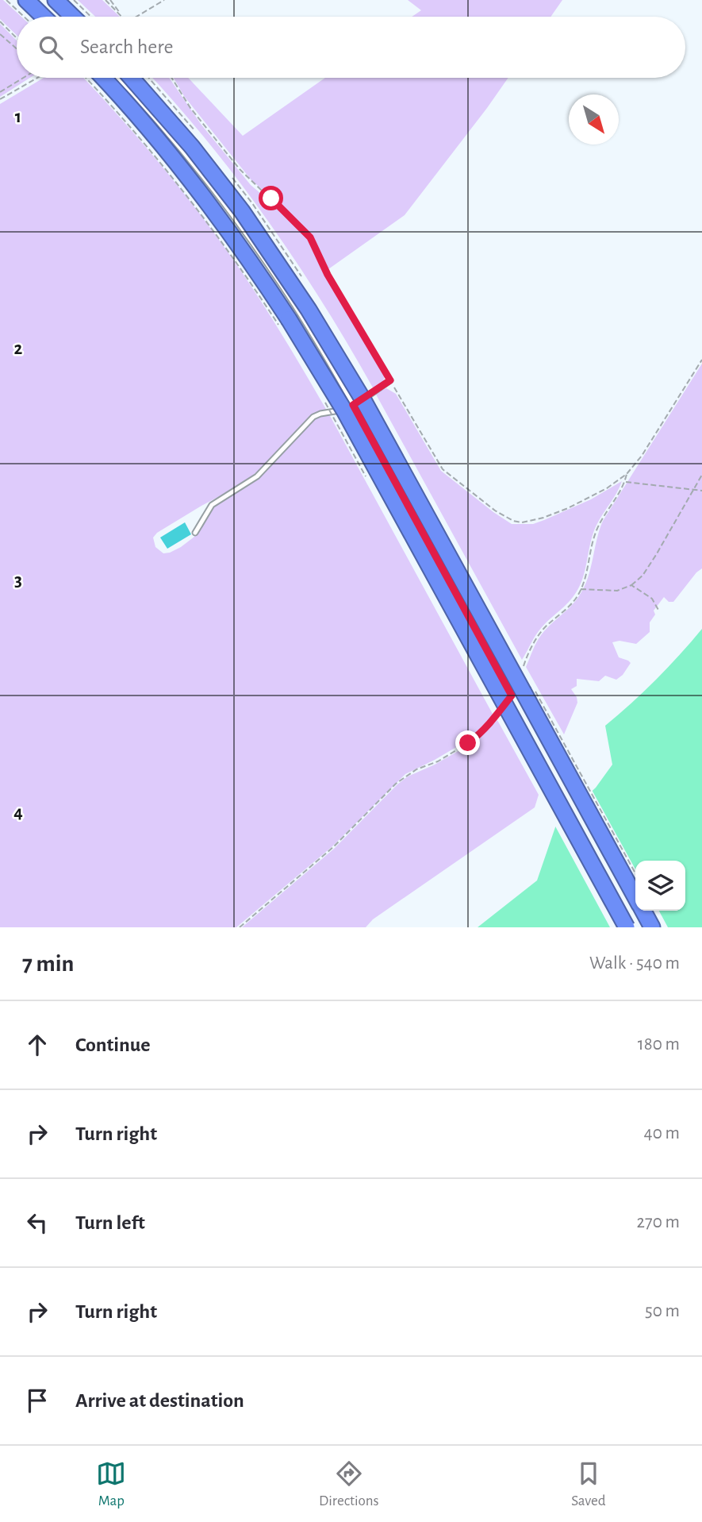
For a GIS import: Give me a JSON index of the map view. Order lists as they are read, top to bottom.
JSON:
{
  "north": "bottom right",
  "page": {
    "search": "Search here",
    "heading": ["7 min", "Walk · 540 m"],
    "list": [
      ["Continue", "180 m"],
      ["Turn right", "40 m"],
      ["Turn left", "270 m"],
      ["Turn right", "50 m"],
      "Arrive at destination"
    ],
    "nav": ["Map", "Directions", "Saved"]
  },
  "grid": {
    "rows": [
      "1",
      "2",
      "3",
      "4"
    ]
  }
}
